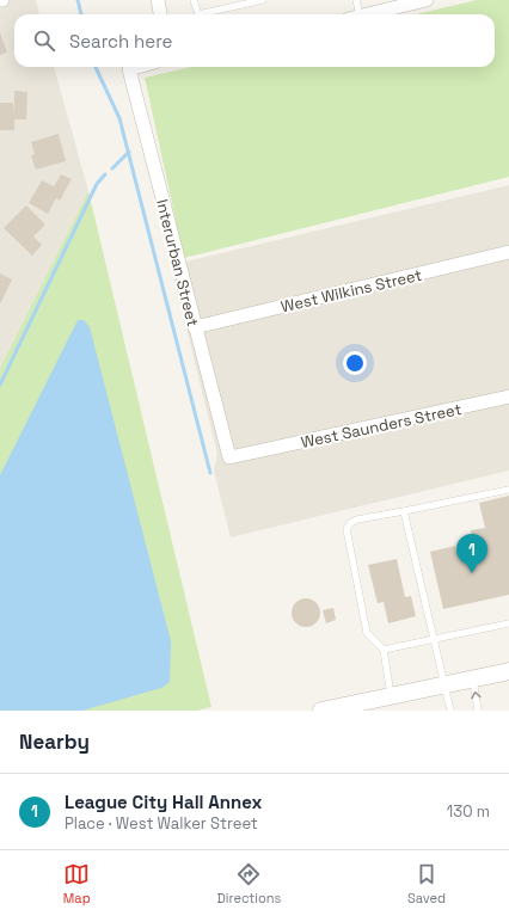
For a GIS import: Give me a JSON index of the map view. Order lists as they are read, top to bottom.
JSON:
{
  "streets": {
    "street": ["Interurban Street", "West Wilkins Street", "West Saunders Street"]
  },
  "crossings": [
    ["Interurban Street", "West Wilkins Street"],
    ["Interurban Street", "West Saunders Street"]
  ],
  "page": {
    "search": "Search here",
    "pins": "1",
    "heading": "Nearby",
    "list": [
      {
        "mark": "1",
        "name": "League City Hall Annex",
        "note": "Place · West Walker Street",
        "value": "130 m"
      }
    ],
    "nav": ["Map", "Directions", "Saved"]
  }
}
